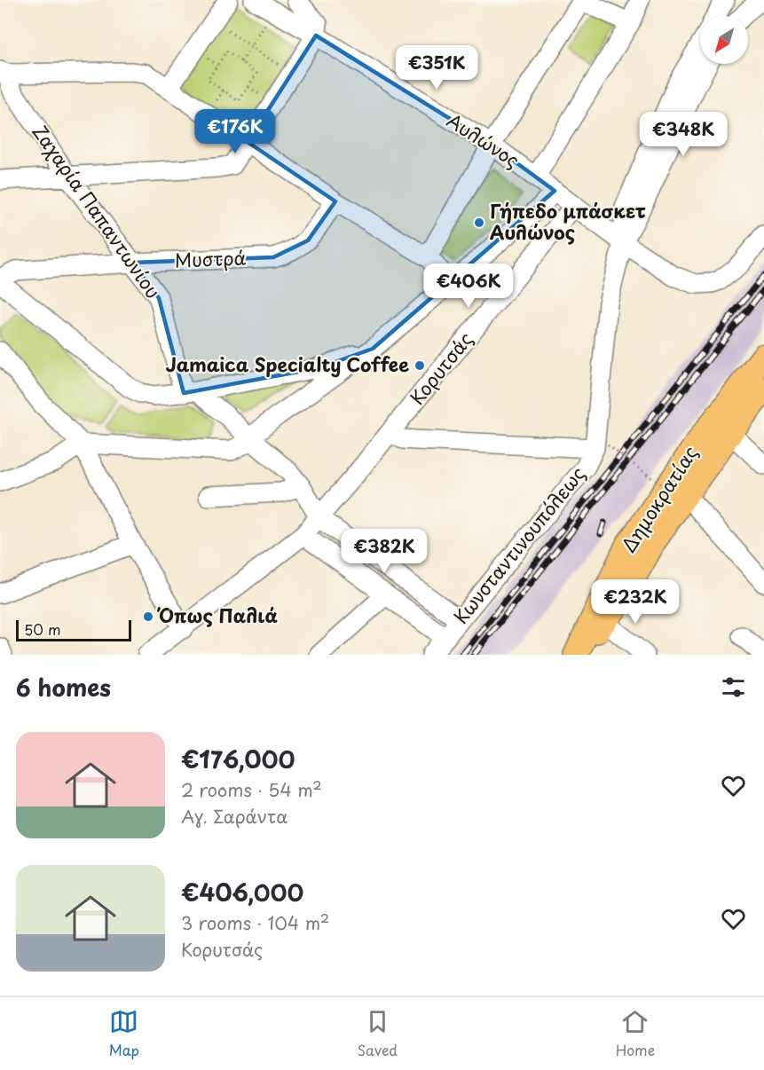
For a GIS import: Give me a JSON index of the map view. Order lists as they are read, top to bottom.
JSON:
{
  "streets": {
    "main road": ["Δημοκρατίας"],
    "street": [
      "Αυλώνος",
      "Ζαχαρία Παπαντωνίου",
      "Μυστρά",
      "Κορυτσάς",
      "Κωνσταντινουπόλεως"
    ]
  },
  "crossings": [
    ["Αυλώνος", "Κορυτσάς"],
    ["Αυλώνος", "Κωνσταντινουπόλεως"],
    ["Ζαχαρία Παπαντωνίου", "Μυστρά"]
  ],
  "places": ["Γήπεδο μπάσκετ Αυλώνος", "Jamaica Specialty Coffee", "Όπως Παλιά"],
  "scale_bar": "50 m",
  "north": "bottom left",
  "page": {
    "price": [
      "€351K",
      "€176K",
      "€348K",
      "€406K",
      "€382K",
      "€232K"
    ],
    "scale": "50 m",
    "heading": "6 homes",
    "list": [
      {
        "name": "€176,000",
        "note": "2 rooms · 54 m² · Αγ. Σαράντα"
      },
      {
        "name": "€406,000",
        "note": "3 rooms · 104 m² · Κορυτσάς"
      }
    ],
    "tabs": ["Map", "Saved", "Home"]
  }
}
